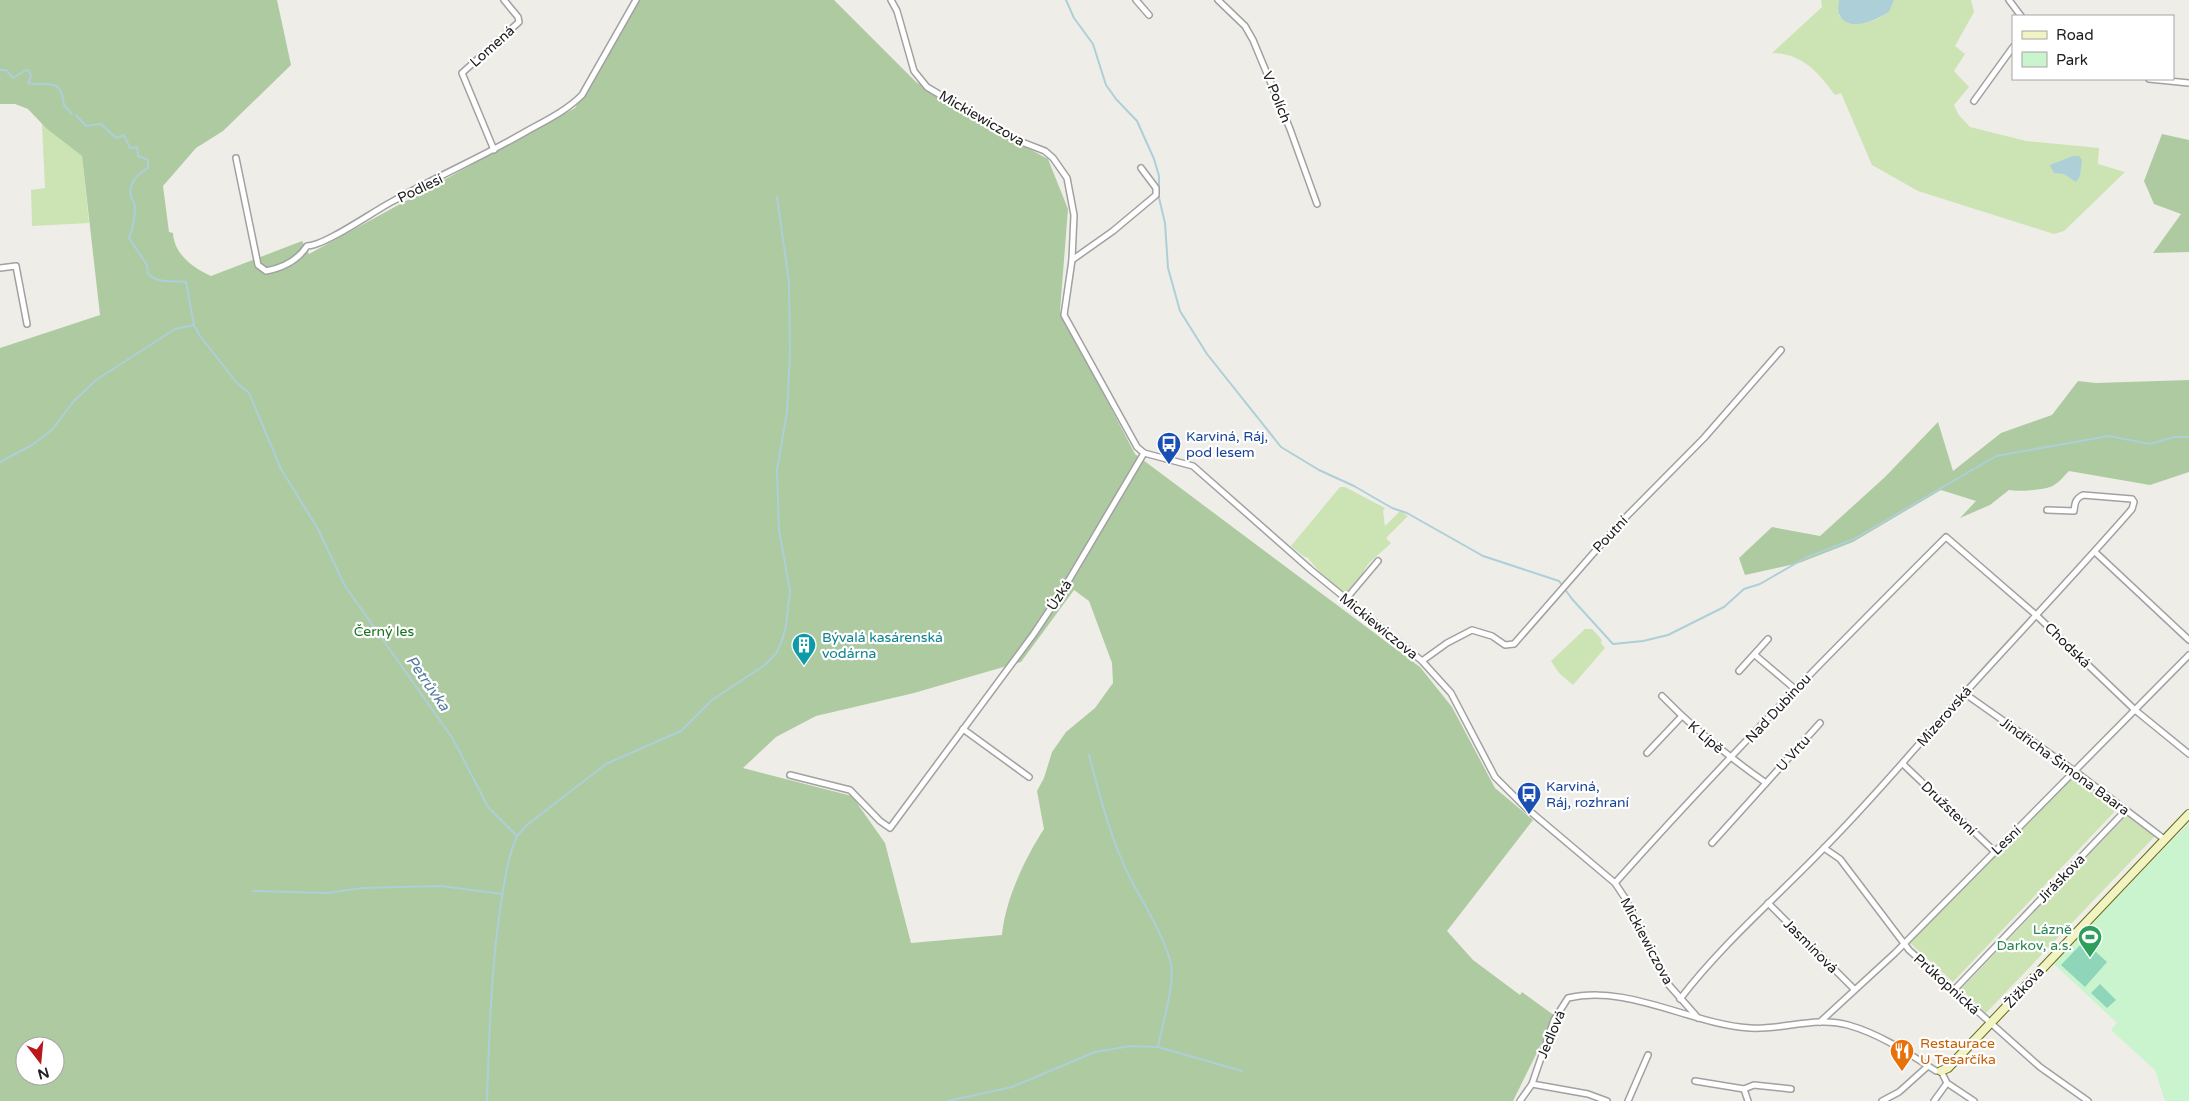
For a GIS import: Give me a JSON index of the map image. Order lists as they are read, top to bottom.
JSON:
{
  "streets": {
    "street": [
      "Lomená",
      "V Polích",
      "Mickiewiczova",
      "Podlesí",
      "Poutní",
      "Úzká",
      "Chodská",
      "Nad Dubinou",
      "Mizerovská",
      "K Lípě",
      "U Vrtu",
      "Jindřicha Šimona Baara",
      "Družstevní",
      "Lesní",
      "Jiráskova",
      "Jasmínová",
      "Průkopnická",
      "Žižkova",
      "Jedlová"
    ]
  },
  "crossings": [
    ["Lomená", "Podlesí"],
    ["Mickiewiczova", "Poutní"],
    ["Mickiewiczova", "Úzká"],
    ["Mickiewiczova", "Nad Dubinou"],
    ["Mickiewiczova", "Mizerovská"],
    ["Mickiewiczova", "Jedlová"],
    ["Chodská", "Nad Dubinou"],
    ["Chodská", "Mizerovská"],
    ["Chodská", "Lesní"],
    ["Nad Dubinou", "K Lípě"],
    ["Nad Dubinou", "U Vrtu"],
    ["Mizerovská", "Jindřicha Šimona Baara"],
    ["Mizerovská", "Družstevní"],
    ["Mizerovská", "Jasmínová"],
    ["Mizerovská", "Průkopnická"],
    ["K Lípě", "U Vrtu"],
    ["Jindřicha Šimona Baara", "Lesní"],
    ["Jindřicha Šimona Baara", "Jiráskova"],
    ["Jindřicha Šimona Baara", "Žižkova"],
    ["Družstevní", "Lesní"],
    ["Lesní", "Jasmínová"],
    ["Lesní", "Průkopnická"],
    ["Jiráskova", "Průkopnická"],
    ["Průkopnická", "Žižkova"]
  ],
  "water": ["Petrůvka"],
  "parks": ["Černý les"],
  "places": {
    "bus stop": ["Karviná, Ráj, pod lesem", "Karviná, Ráj, rozhraní"],
    "building": ["Bývalá kasárenská vodárna"],
    "sports": ["Lázně Darkov, a.s."],
    "restaurant": ["Restaurace U Tesarčíka"]
  },
  "legend": ["Road", "Park"],
  "north": "bottom"
}
